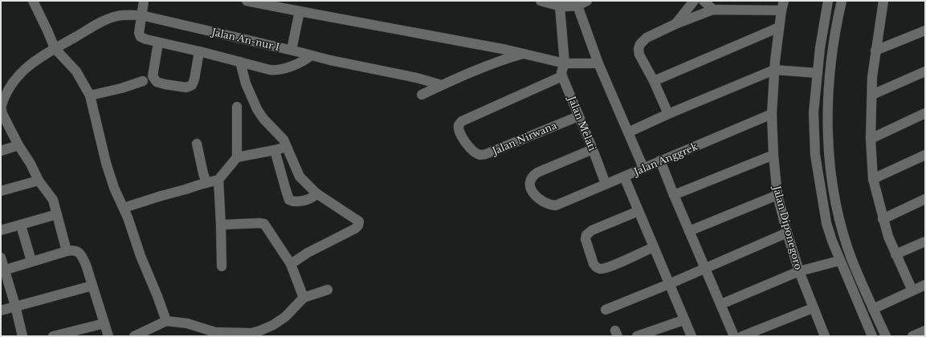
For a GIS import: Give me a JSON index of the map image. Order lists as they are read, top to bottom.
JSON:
{
  "streets": {
    "street": [
      "Jalan An-nur I",
      "Jalan Melati",
      "Jalan Nirwana",
      "Jalan Anggrek",
      "Jalan Diponegoro"
    ]
  },
  "crossings": [
    ["Jalan Melati", "Jalan Nirwana"],
    ["Jalan Melati", "Jalan Anggrek"],
    ["Jalan Anggrek", "Jalan Diponegoro"]
  ]
}
